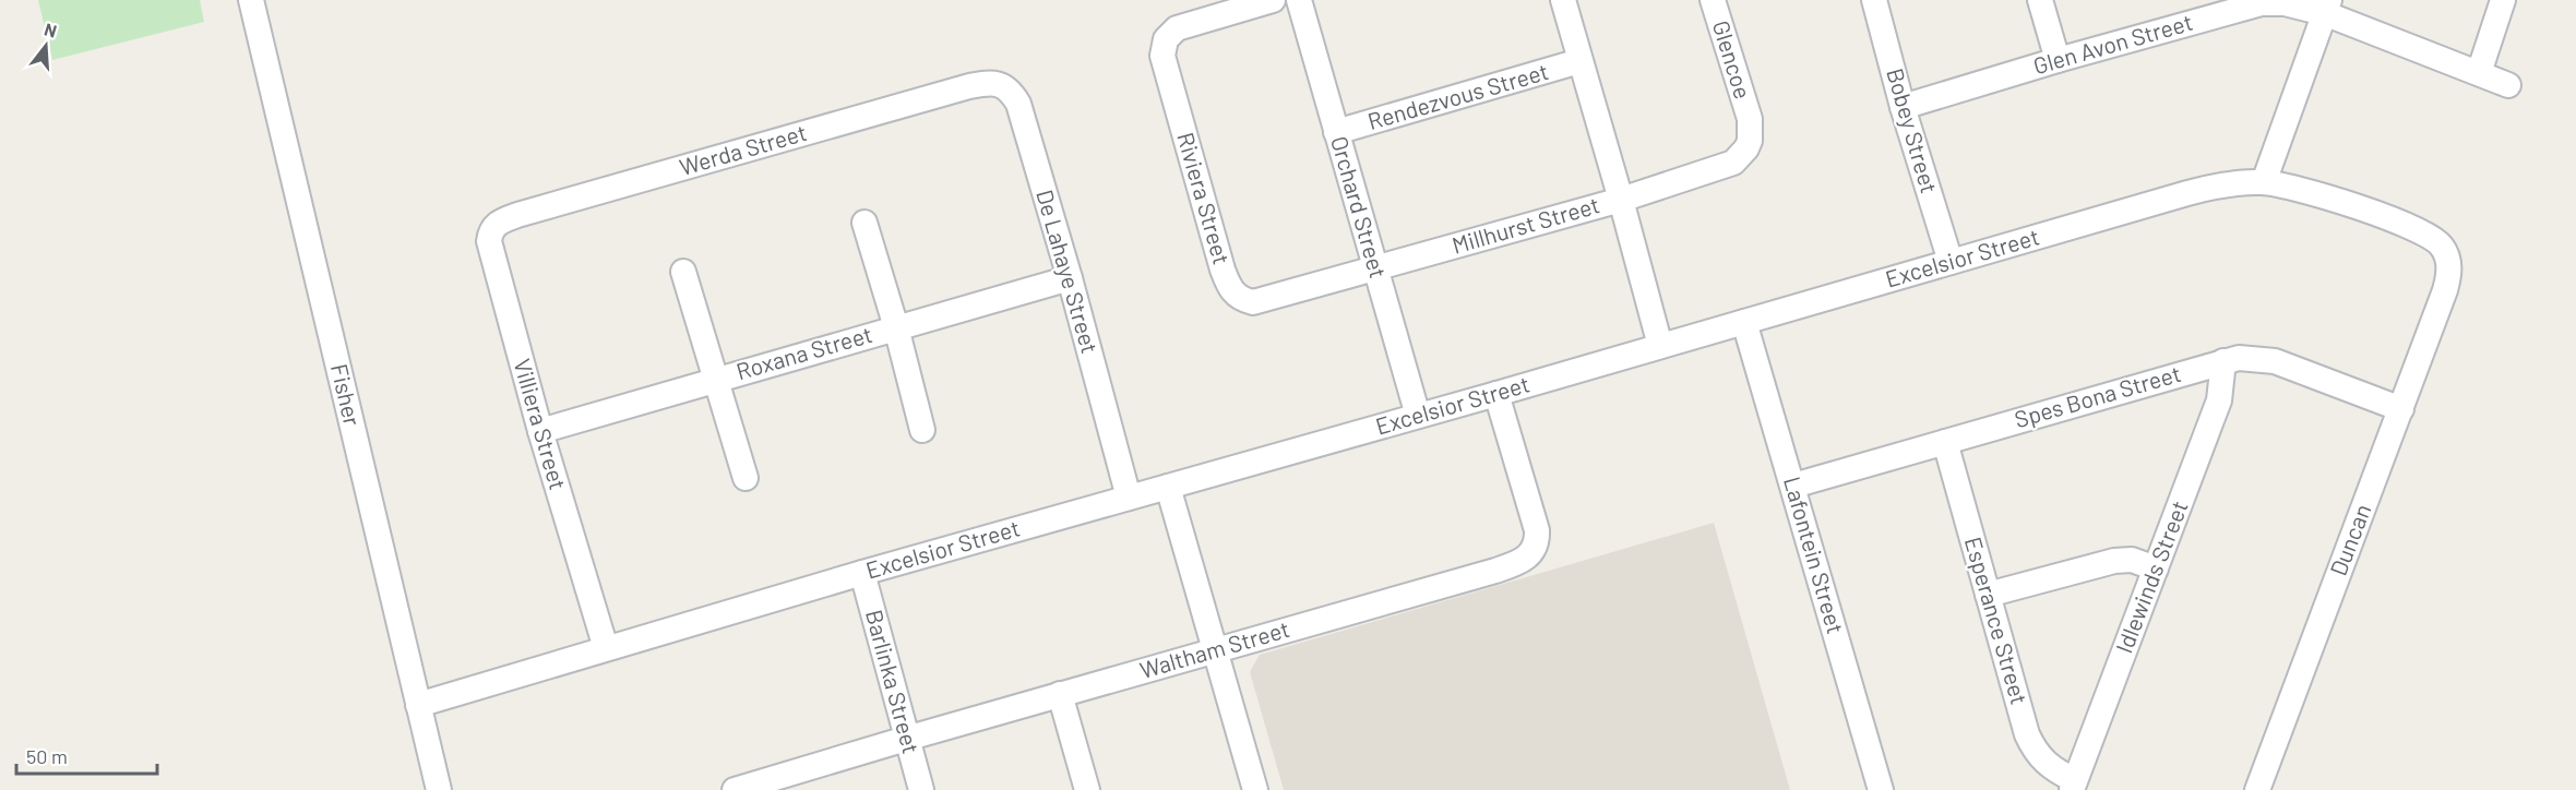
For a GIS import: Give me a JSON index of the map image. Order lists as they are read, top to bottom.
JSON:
{
  "streets": {
    "street": [
      "Glen Avon Street",
      "Glencoe",
      "Rendezvous Street",
      "Bobey Street",
      "Werda Street",
      "Riviera Street",
      "Orchard Street",
      "Millhurst Street",
      "Excelsior Street",
      "De Lahaye Street",
      "Roxana Street",
      "Fisher",
      "Spes Bona Street",
      "Villiera Street",
      "Duncan",
      "Lafontein Street",
      "Idlewinds Street",
      "Esperance Street",
      "Waltham Street",
      "Barlinka Street"
    ]
  },
  "crossings": [
    ["Glen Avon Street", "Bobey Street"],
    ["Glencoe", "Millhurst Street"],
    ["Rendezvous Street", "Orchard Street"],
    ["Bobey Street", "Excelsior Street"],
    ["Werda Street", "De Lahaye Street"],
    ["Werda Street", "Villiera Street"],
    ["Riviera Street", "Millhurst Street"],
    ["Orchard Street", "Millhurst Street"],
    ["Orchard Street", "Excelsior Street"],
    ["Excelsior Street", "De Lahaye Street"],
    ["Excelsior Street", "Fisher"],
    ["Excelsior Street", "Villiera Street"],
    ["Excelsior Street", "Duncan"],
    ["Excelsior Street", "Lafontein Street"],
    ["Excelsior Street", "Waltham Street"],
    ["Excelsior Street", "Barlinka Street"],
    ["De Lahaye Street", "Roxana Street"],
    ["Roxana Street", "Villiera Street"],
    ["Spes Bona Street", "Duncan"],
    ["Spes Bona Street", "Lafontein Street"],
    ["Spes Bona Street", "Idlewinds Street"],
    ["Spes Bona Street", "Esperance Street"],
    ["Idlewinds Street", "Esperance Street"],
    ["Waltham Street", "Barlinka Street"]
  ],
  "scale_bar": "50 m",
  "north": "top"
}
